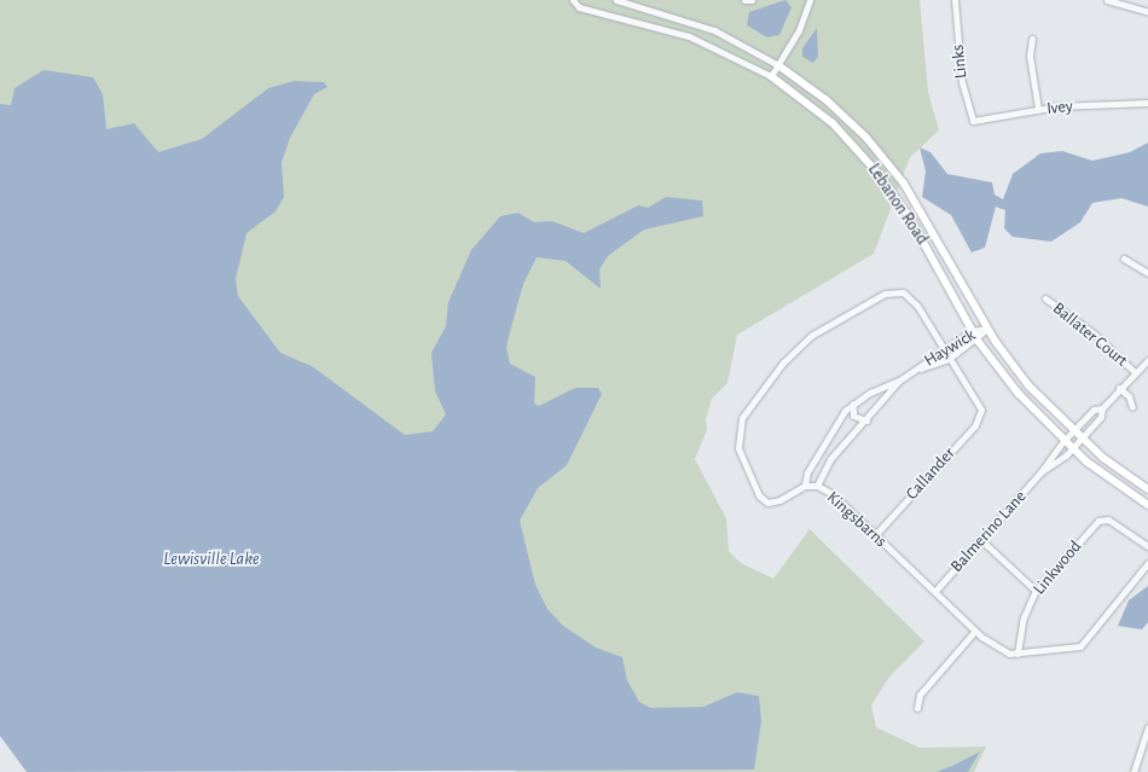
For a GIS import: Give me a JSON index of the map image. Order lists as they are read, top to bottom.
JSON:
{
  "streets": {
    "main road": ["Lebanon Road"],
    "street": [
      "Links",
      "Ivey",
      "Ballater Court",
      "Haywick",
      "Callander",
      "Kingsbarns",
      "Balmerino Lane",
      "Linkwood"
    ]
  },
  "crossings": [
    ["Links", "Ivey"],
    ["Lebanon Road", "Haywick"],
    ["Lebanon Road", "Balmerino Lane"],
    ["Haywick", "Callander"],
    ["Haywick", "Kingsbarns"],
    ["Callander", "Kingsbarns"],
    ["Kingsbarns", "Balmerino Lane"],
    ["Kingsbarns", "Linkwood"]
  ],
  "water": ["Lewisville Lake"]
}
